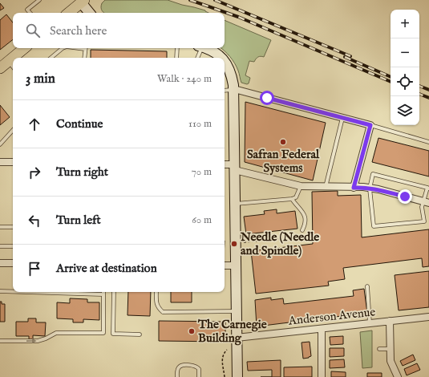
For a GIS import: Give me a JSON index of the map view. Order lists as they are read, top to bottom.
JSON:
{
  "streets": {
    "street": ["Anderson Avenue"]
  },
  "places": ["Safran Federal Systems", "Needle (Needle and Spindle)", "The Carnegie Building"],
  "page": {
    "map_buttons": ["+", "−"],
    "search": "Search here",
    "heading": ["3 min", "Walk · 240 m"],
    "list": [
      ["Continue", "110 m"],
      ["Turn right", "70 m"],
      ["Turn left", "60 m"],
      "Arrive at destination"
    ]
  }
}
